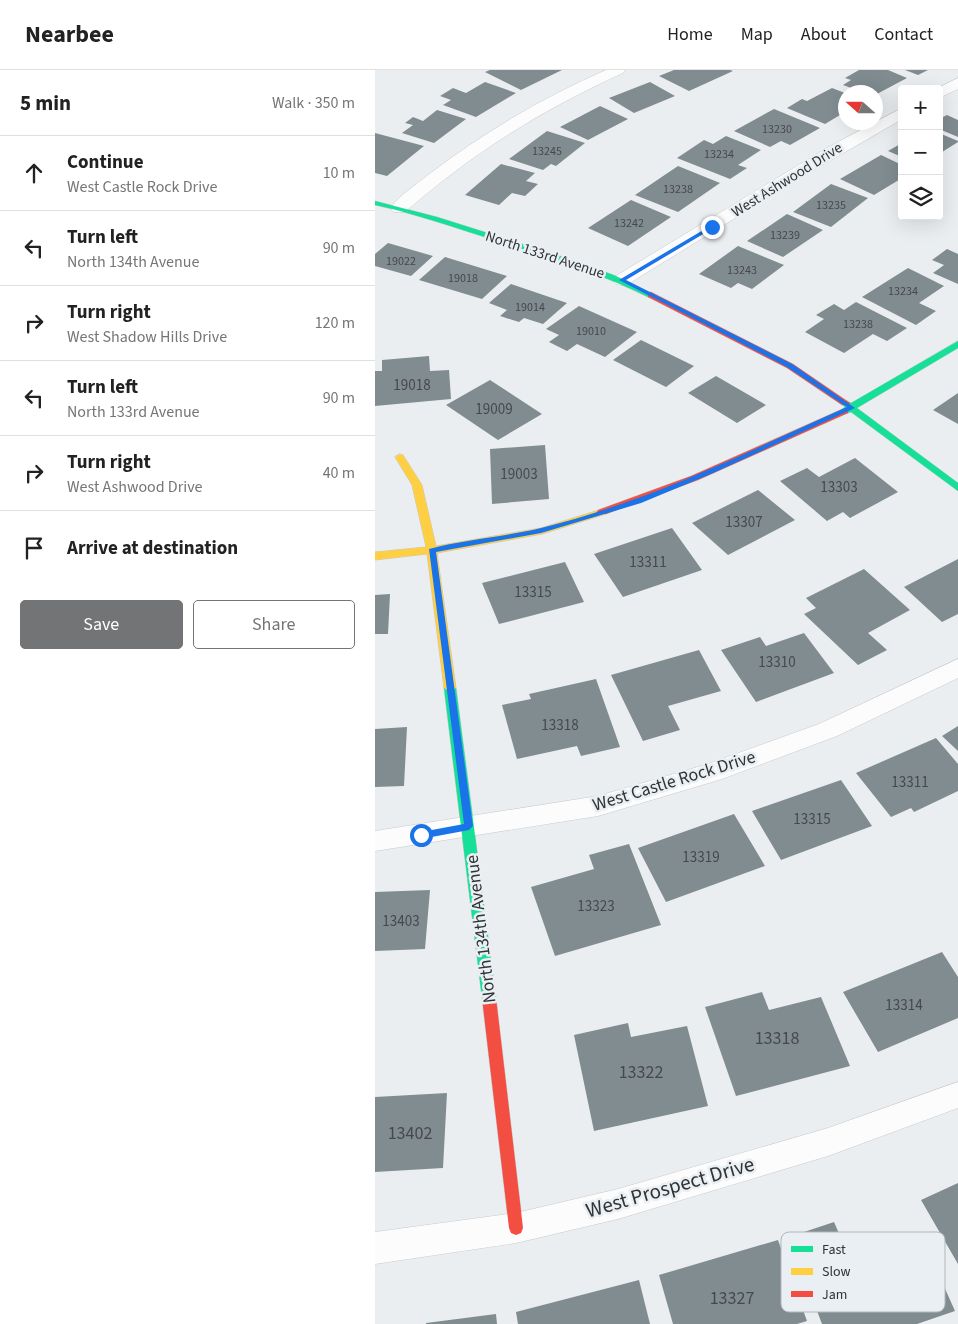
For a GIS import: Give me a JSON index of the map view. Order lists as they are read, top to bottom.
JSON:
{
  "streets": {
    "street": [
      "West Ashwood Drive",
      "North 133rd Avenue",
      "West Castle Rock Drive",
      "North 134th Avenue",
      "West Prospect Drive"
    ]
  },
  "crossings": [
    ["West Ashwood Drive", "North 133rd Avenue"],
    ["West Castle Rock Drive", "North 134th Avenue"],
    ["North 134th Avenue", "West Prospect Drive"]
  ],
  "house_numbers": [
    "13230",
    "13245",
    "13234",
    "13238",
    "13235",
    "13242",
    "13239",
    "19022",
    "13243",
    "19018",
    "13234",
    "19014",
    "13238",
    "19010",
    "19018",
    "19009",
    "19003",
    "13303",
    "13307",
    "13311",
    "13315",
    "13310",
    "13318",
    "13311",
    "13315",
    "13319",
    "13323",
    "13403",
    "13314",
    "13318",
    "13322",
    "13402",
    "13327"
  ],
  "legend": ["Fast", "Slow", "Jam"],
  "north": "left",
  "page": {
    "header": "Nearbee",
    "nav": [
      "Home",
      "Map",
      "About",
      "Contact"
    ],
    "heading": ["5 min", "Walk · 350 m"],
    "map_buttons": ["+", "−"],
    "list": [
      ["Continue", "West Castle Rock Drive", "10 m"],
      ["Turn left", "North 134th Avenue", "90 m"],
      ["Turn right", "West Shadow Hills Drive", "120 m"],
      ["Turn left", "North 133rd Avenue", "90 m"],
      ["Turn right", "West Ashwood Drive", "40 m"],
      "Arrive at destination"
    ],
    "buttons": ["Save", "Share"]
  }
}
